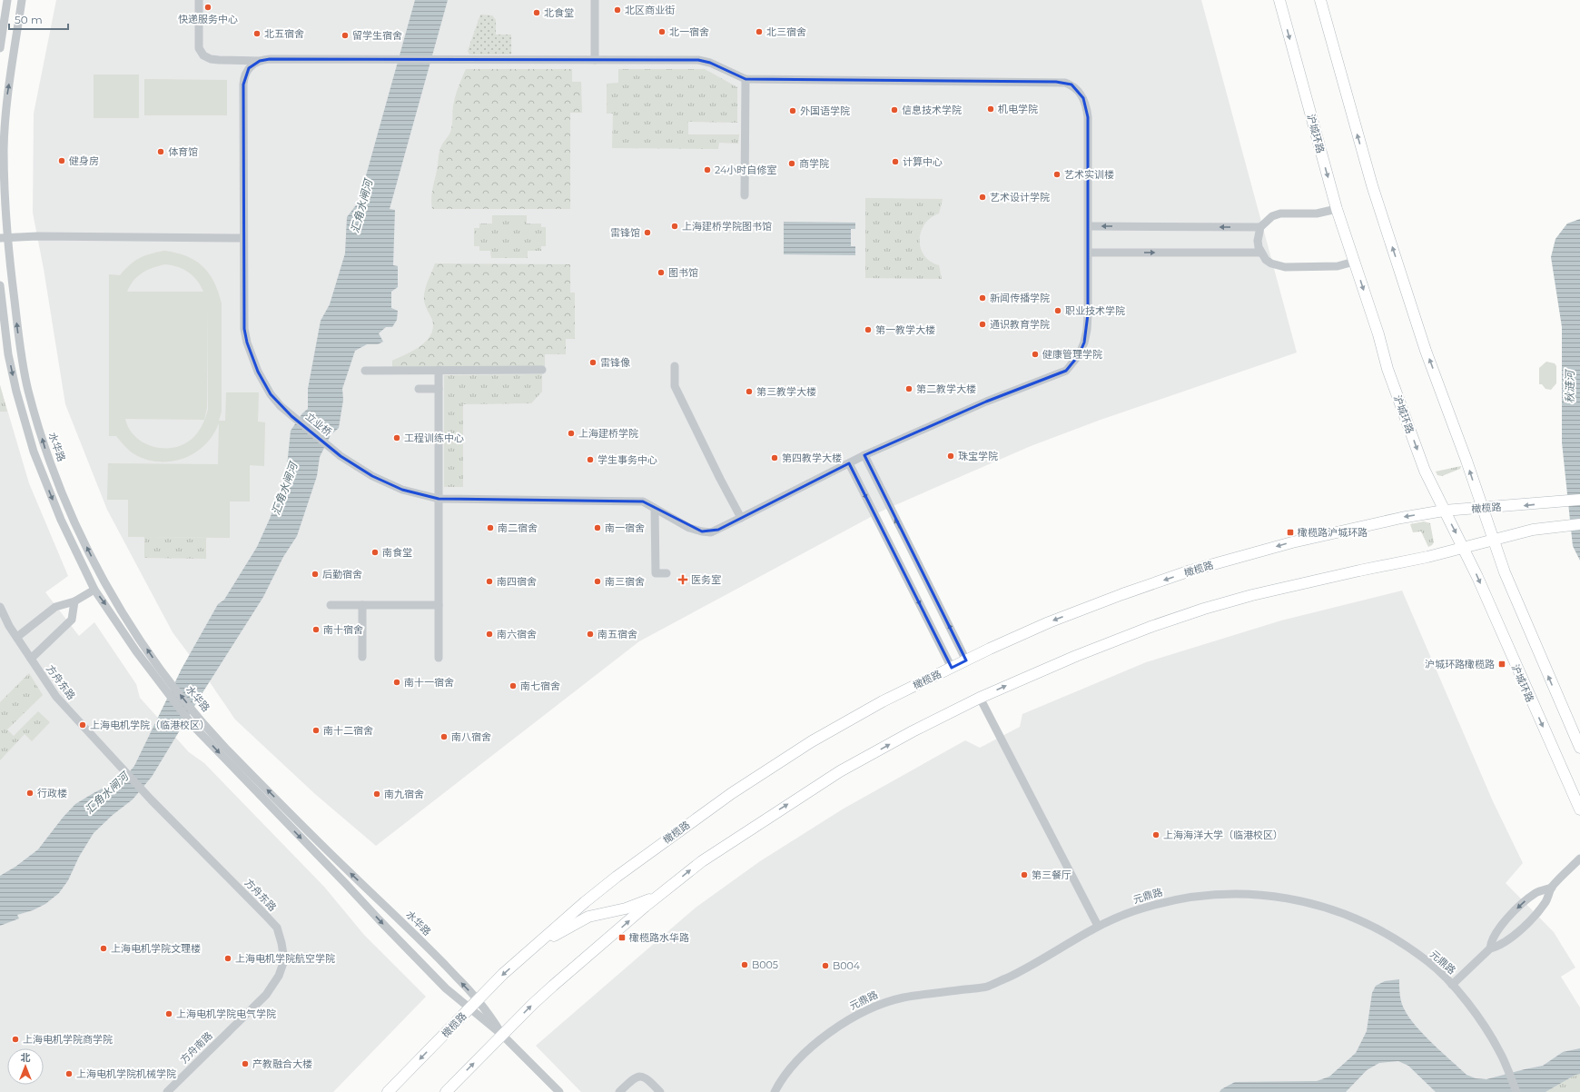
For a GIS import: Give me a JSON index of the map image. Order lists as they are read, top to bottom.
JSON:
{
  "streets": {
    "main road": ["沪城环路", "橄榄路"],
    "street": [
      "立业桥",
      "水华路",
      "方舟东路",
      "元鼎路",
      "方舟南路"
    ]
  },
  "crossings": [
    ["沪城环路", "橄榄路"],
    ["水华路", "橄榄路"],
    ["方舟东路", "方舟南路"]
  ],
  "water": ["汇角水闸河", "秋涟河"],
  "places": {
    "other": [
      "快递服务中心",
      "北区商业街",
      "北食堂",
      "北一宿舍",
      "北三宿舍",
      "北五宿舍",
      "留学生宿舍",
      "机电学院",
      "信息技术学院",
      "外国语学院",
      "体育馆",
      "健身房",
      "计算中心",
      "商学院",
      "24小时自修室",
      "艺术实训楼",
      "艺术设计学院",
      "上海建桥学院图书馆",
      "雷锋馆",
      "图书馆",
      "新闻传播学院",
      "职业技术学院",
      "通识教育学院",
      "第一教学大楼",
      "健康管理学院",
      "雷锋像",
      "第二教学大楼",
      "第三教学大楼",
      "上海建桥学院",
      "工程训练中心",
      "珠宝学院",
      "第四教学大楼",
      "学生事务中心",
      "南二宿舍",
      "南一宿舍",
      "南食堂",
      "后勤宿舍",
      "南四宿舍",
      "南三宿舍",
      "南十宿舍",
      "南六宿舍",
      "南五宿舍",
      "南十一宿舍",
      "南七宿舍",
      "上海电机学院（临港校区）",
      "南十二宿舍",
      "南八宿舍",
      "行政楼",
      "南九宿舍",
      "上海海洋大学（临港校区）",
      "第三餐厅",
      "上海电机学院文理楼",
      "上海电机学院航空学院",
      "B005",
      "B004",
      "上海电机学院电气学院",
      "上海电机学院商学院",
      "产教融合大楼",
      "上海电机学院机械学院"
    ],
    "transit": ["橄榄路沪城环路", "沪城环路橄榄路", "橄榄路水华路"],
    "health": ["医务室"]
  },
  "scale_bar": "50 m",
  "north": "top"
}
